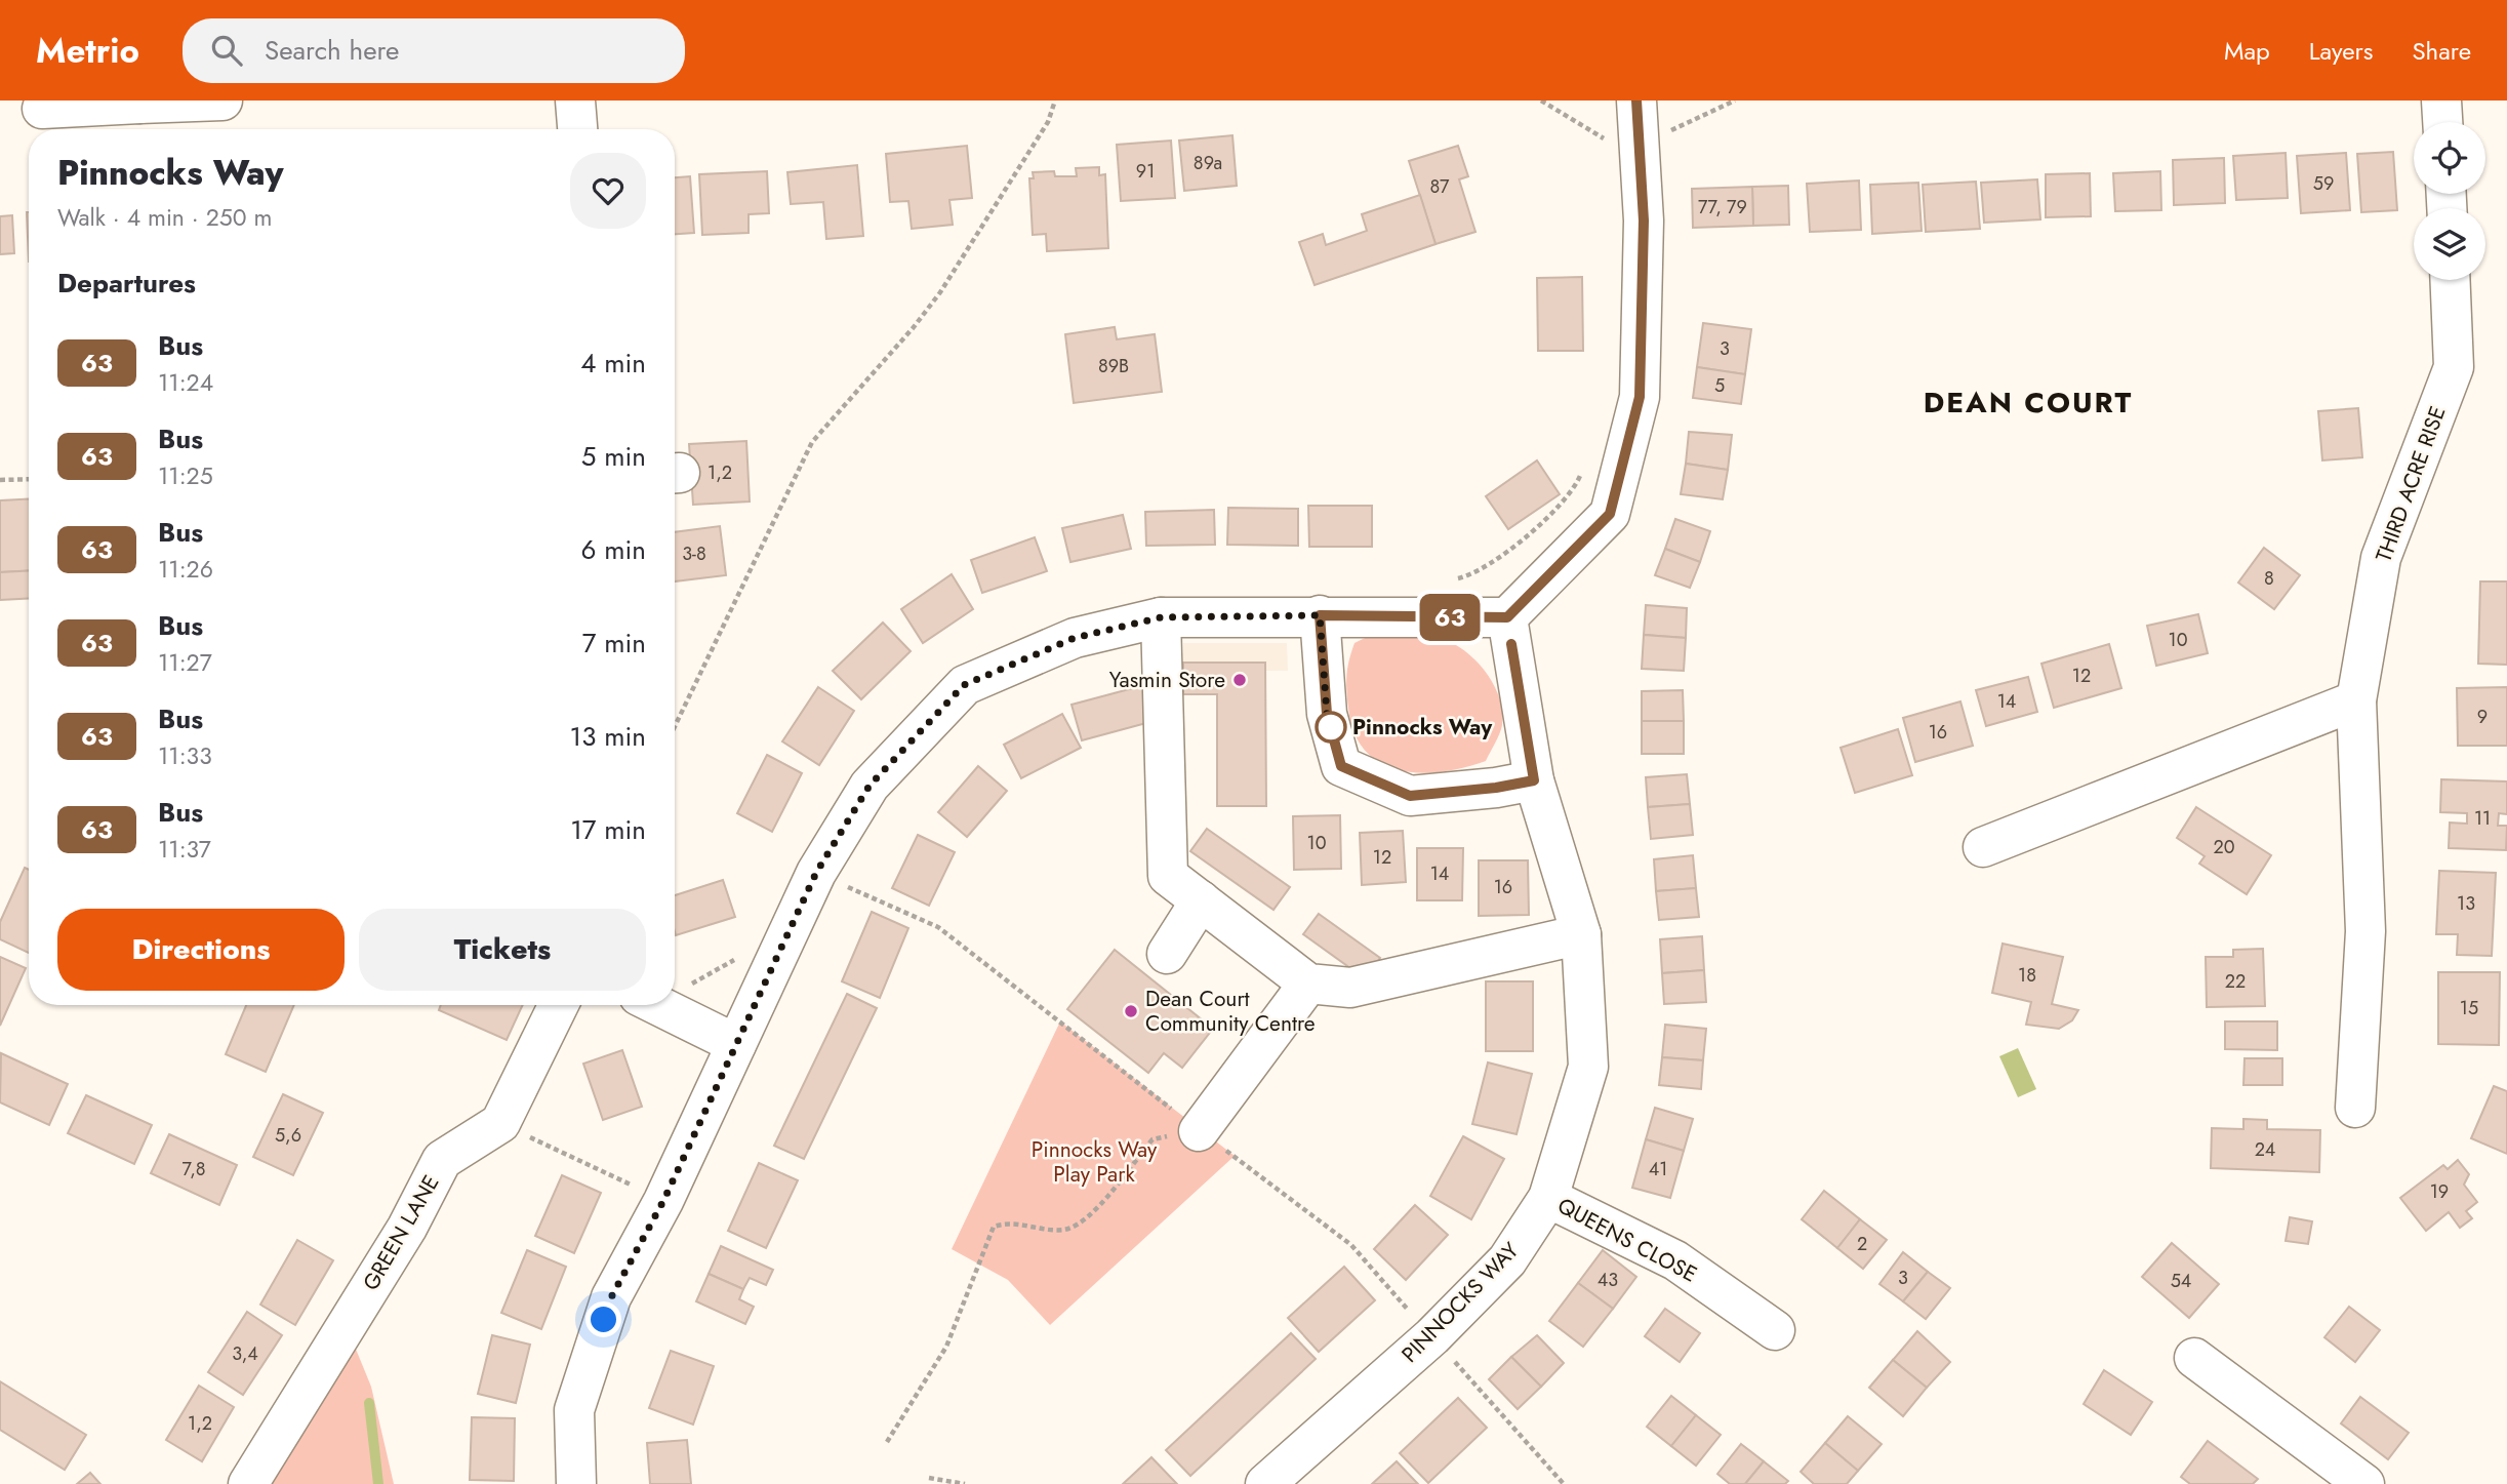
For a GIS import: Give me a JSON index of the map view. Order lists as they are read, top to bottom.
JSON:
{
  "streets": {
    "street": [
      "THIRD ACRE RISE",
      "GREEN LANE",
      "QUEENS CLOSE",
      "PINNOCKS WAY"
    ]
  },
  "crossings": [
    ["QUEENS CLOSE", "PINNOCKS WAY"]
  ],
  "districts": ["DEAN COURT"],
  "parks": ["Pinnocks Way Play Park"],
  "places": ["Yasmin Store", "Pinnocks Way", "Dean Court Community Centre"],
  "lines": ["bus line 63"],
  "house_numbers": [
    "89a",
    "91",
    "59",
    "87",
    "77, 79",
    "3",
    "89B",
    "5",
    "1,2",
    "3-8",
    "8",
    "10",
    "12",
    "14",
    "9",
    "16",
    "11",
    "10",
    "20",
    "12",
    "14",
    "16",
    "13",
    "18",
    "22",
    "15",
    "5,6",
    "24",
    "7,8",
    "41",
    "19",
    "2",
    "3",
    "43",
    "54",
    "3,4",
    "1,2"
  ],
  "page": {
    "header": "Metrio",
    "search": "Search here",
    "nav": ["Map", "Layers", "Share"],
    "on_map": "63",
    "heading": [
      ["Pinnocks Way", "Walk · 4 min · 250 m"],
      "Departures"
    ],
    "list": [
      {
        "mark": "63",
        "name": "Bus",
        "note": "11:24",
        "value": "4 min"
      },
      {
        "mark": "63",
        "name": "Bus",
        "note": "11:25",
        "value": "5 min"
      },
      {
        "mark": "63",
        "name": "Bus",
        "note": "11:26",
        "value": "6 min"
      },
      {
        "mark": "63",
        "name": "Bus",
        "note": "11:27",
        "value": "7 min"
      },
      {
        "mark": "63",
        "name": "Bus",
        "note": "11:33",
        "value": "13 min"
      },
      {
        "mark": "63",
        "name": "Bus",
        "note": "11:37",
        "value": "17 min"
      }
    ],
    "buttons": ["Directions", "Tickets"]
  }
}
